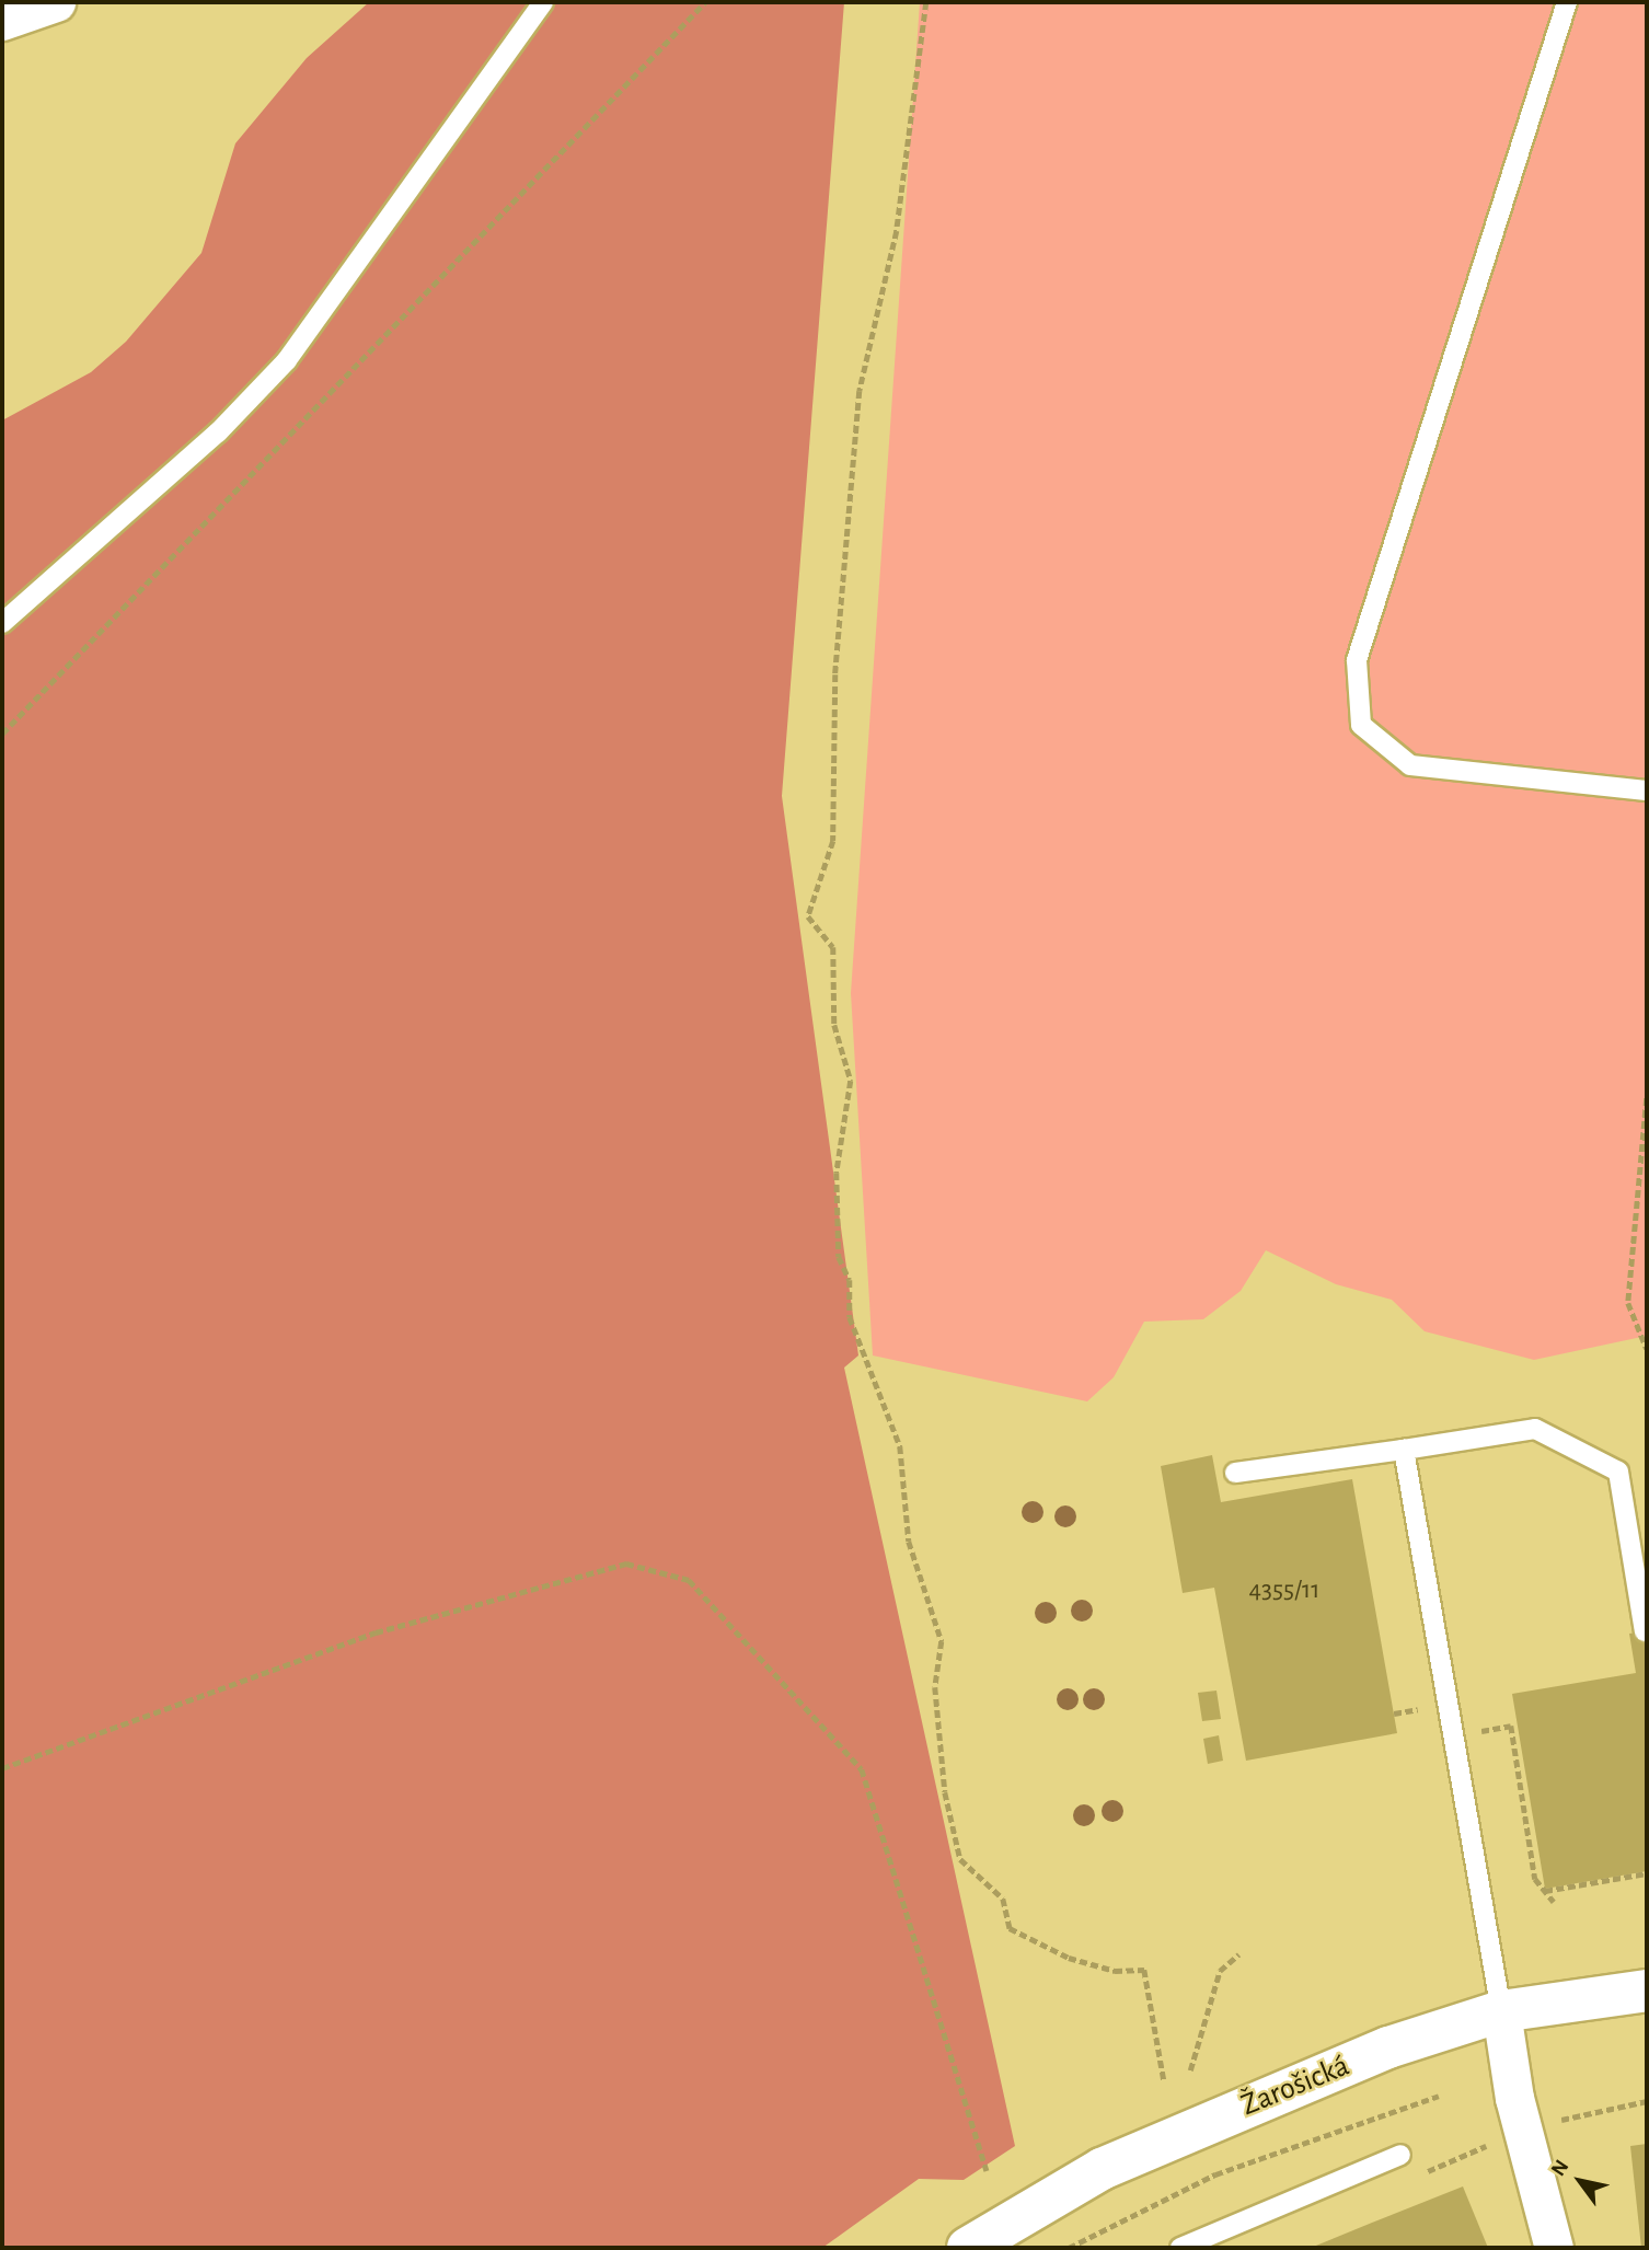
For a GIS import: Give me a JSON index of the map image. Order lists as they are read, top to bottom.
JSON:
{
  "streets": {
    "main road": ["Žarošická"]
  },
  "house_numbers": ["4355/11"],
  "north": "top left"
}
